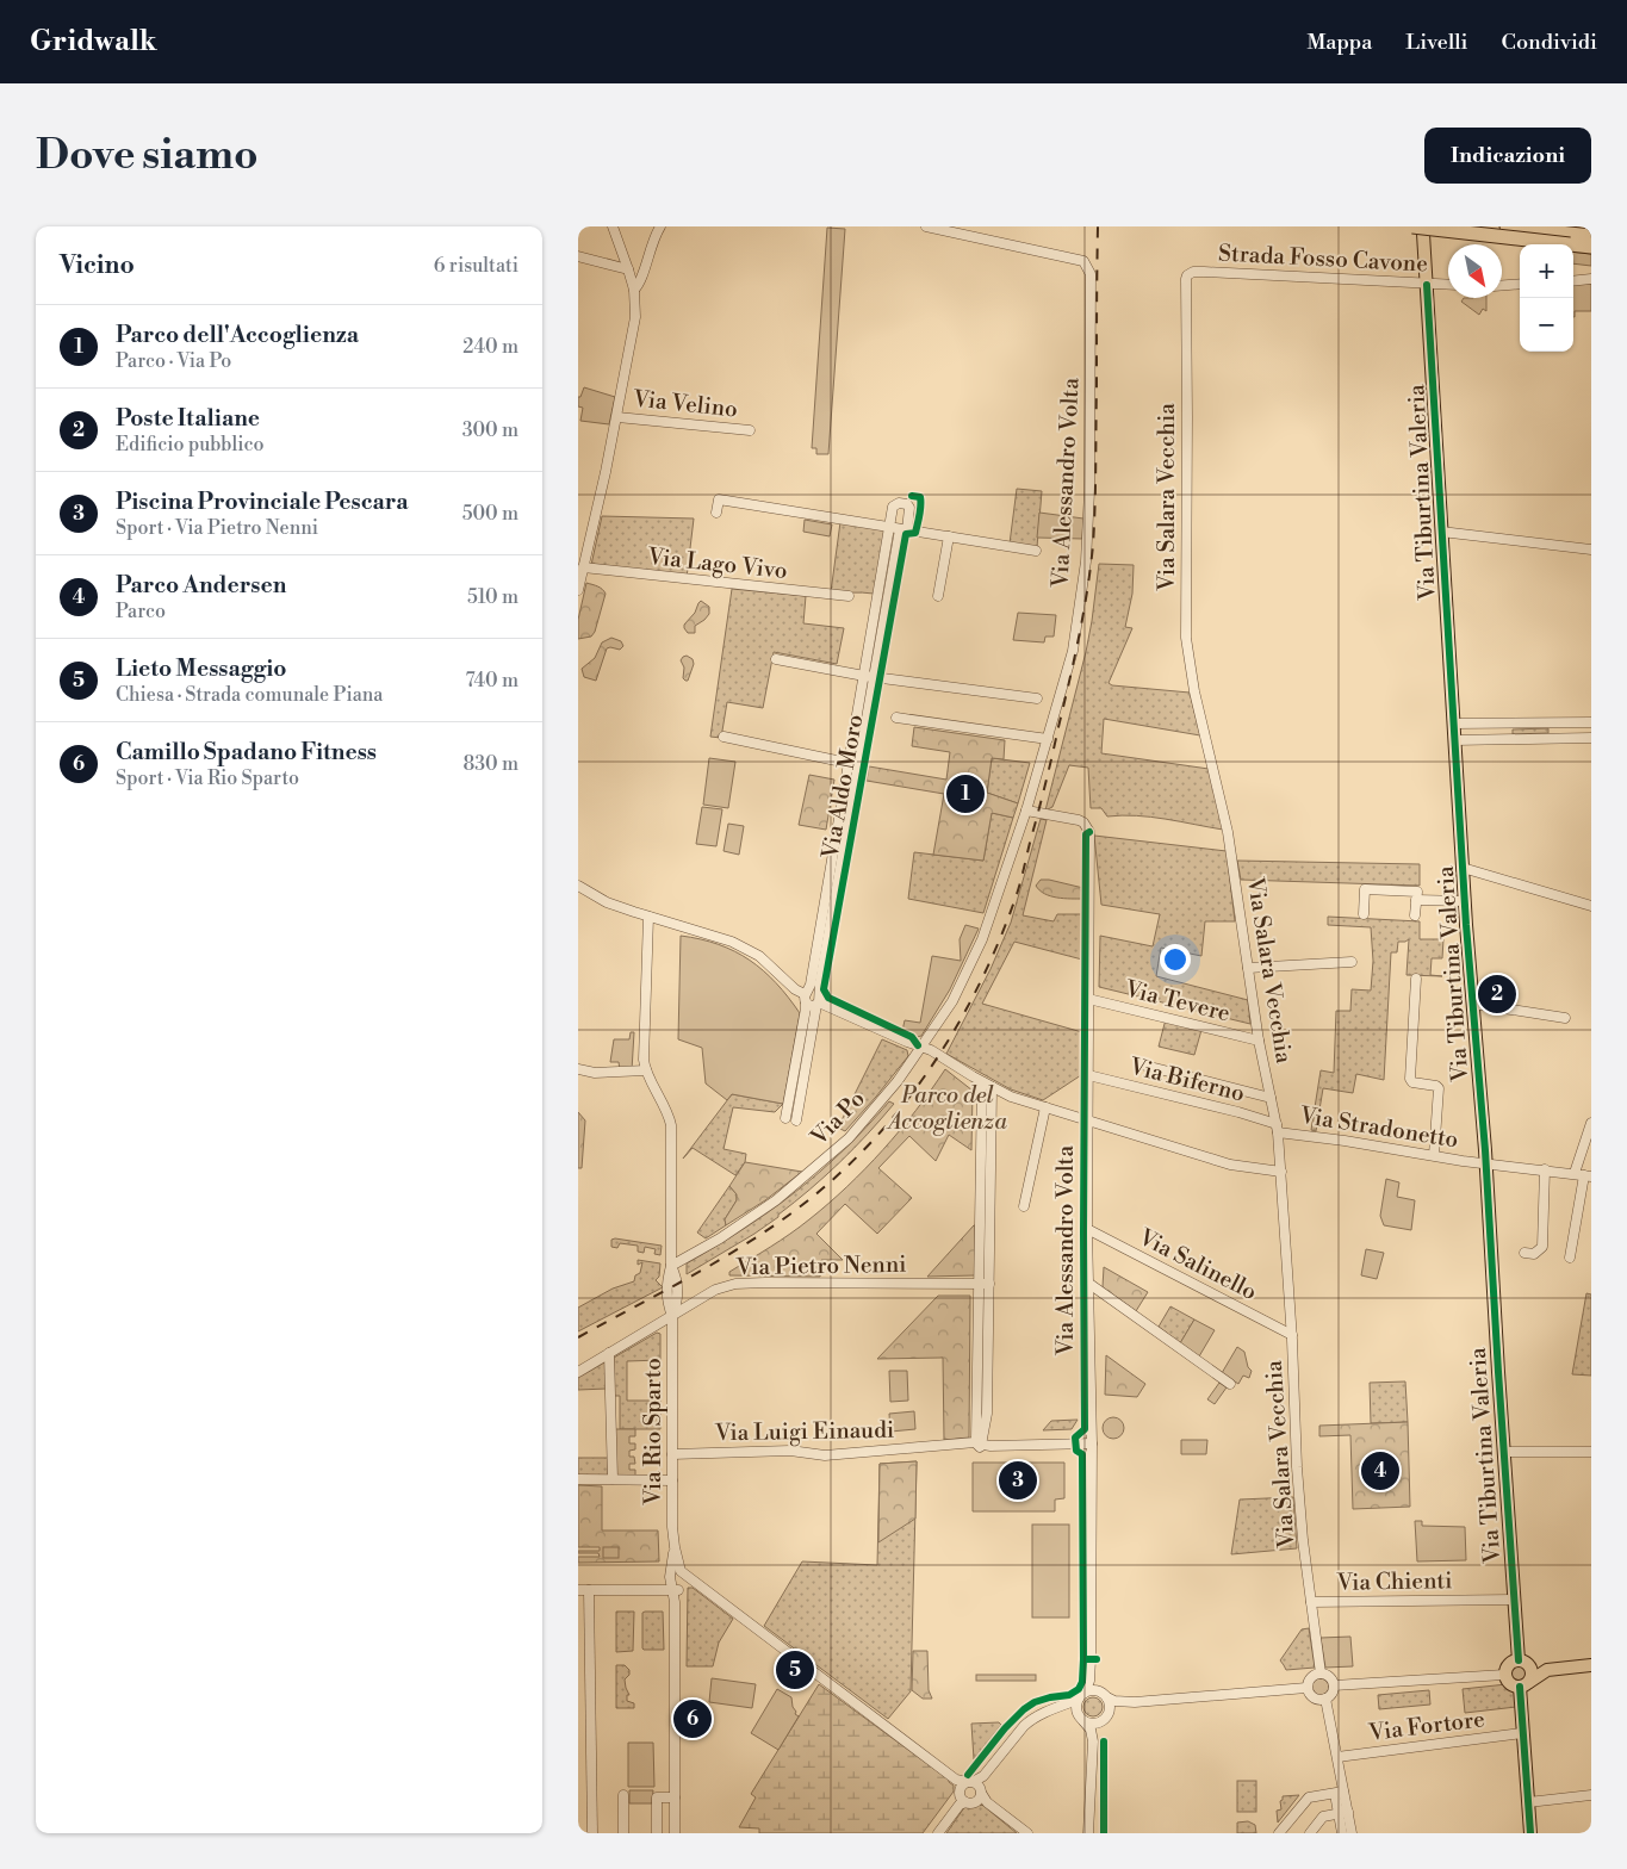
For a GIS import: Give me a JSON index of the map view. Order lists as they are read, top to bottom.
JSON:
{
  "streets": {
    "main road": ["Via Tiburtina Valeria"],
    "street": [
      "Strada Fosso Cavone",
      "Via Velino",
      "Via Alessandro Volta",
      "Via Salara Vecchia",
      "Via Lago Vivo",
      "Via Aldo Moro",
      "Via Tevere",
      "Via Biferno",
      "Via Po",
      "Via Stradonetto",
      "Via Salinello",
      "Via Pietro Nenni",
      "Via Rio Sparto",
      "Via Luigi Einaudi",
      "Via Chienti",
      "Via Fortore"
    ]
  },
  "crossings": [
    ["Strada Fosso Cavone", "Via Tiburtina Valeria"],
    ["Strada Fosso Cavone", "Via Salara Vecchia"],
    ["Via Alessandro Volta", "Via Tevere"],
    ["Via Alessandro Volta", "Via Biferno"],
    ["Via Alessandro Volta", "Via Po"],
    ["Via Alessandro Volta", "Via Salinello"],
    ["Via Tiburtina Valeria", "Via Stradonetto"],
    ["Via Tiburtina Valeria", "Via Chienti"],
    ["Via Salara Vecchia", "Via Tevere"],
    ["Via Salara Vecchia", "Via Biferno"],
    ["Via Salara Vecchia", "Via Stradonetto"],
    ["Via Salara Vecchia", "Via Salinello"],
    ["Via Salara Vecchia", "Via Chienti"],
    ["Via Biferno", "Via Stradonetto"],
    ["Via Po", "Via Rio Sparto"],
    ["Via Pietro Nenni", "Via Rio Sparto"],
    ["Via Rio Sparto", "Via Luigi Einaudi"]
  ],
  "parks": ["Parco del Accoglienza"],
  "north": "bottom right",
  "page": {
    "header": "Gridwalk",
    "nav": ["Mappa", "Livelli", "Condividi"],
    "buttons": "Indicazioni",
    "title": "Dove siamo",
    "heading": ["Vicino", "6 risultati"],
    "map_buttons": ["+", "−"],
    "list": [
      {
        "mark": "1",
        "name": "Parco dell'Accoglienza",
        "note": "Parco · Via Po",
        "value": "240 m"
      },
      {
        "mark": "2",
        "name": "Poste Italiane",
        "note": "Edificio pubblico",
        "value": "300 m"
      },
      {
        "mark": "3",
        "name": "Piscina Provinciale Pescara",
        "note": "Sport · Via Pietro Nenni",
        "value": "500 m"
      },
      {
        "mark": "4",
        "name": "Parco Andersen",
        "note": "Parco",
        "value": "510 m"
      },
      {
        "mark": "5",
        "name": "Lieto Messaggio",
        "note": "Chiesa · Strada comunale Piana",
        "value": "740 m"
      },
      {
        "mark": "6",
        "name": "Camillo Spadano Fitness",
        "note": "Sport · Via Rio Sparto",
        "value": "830 m"
      }
    ],
    "pins": [
      "1",
      "2",
      "4",
      "3",
      "5",
      "6"
    ]
  }
}
